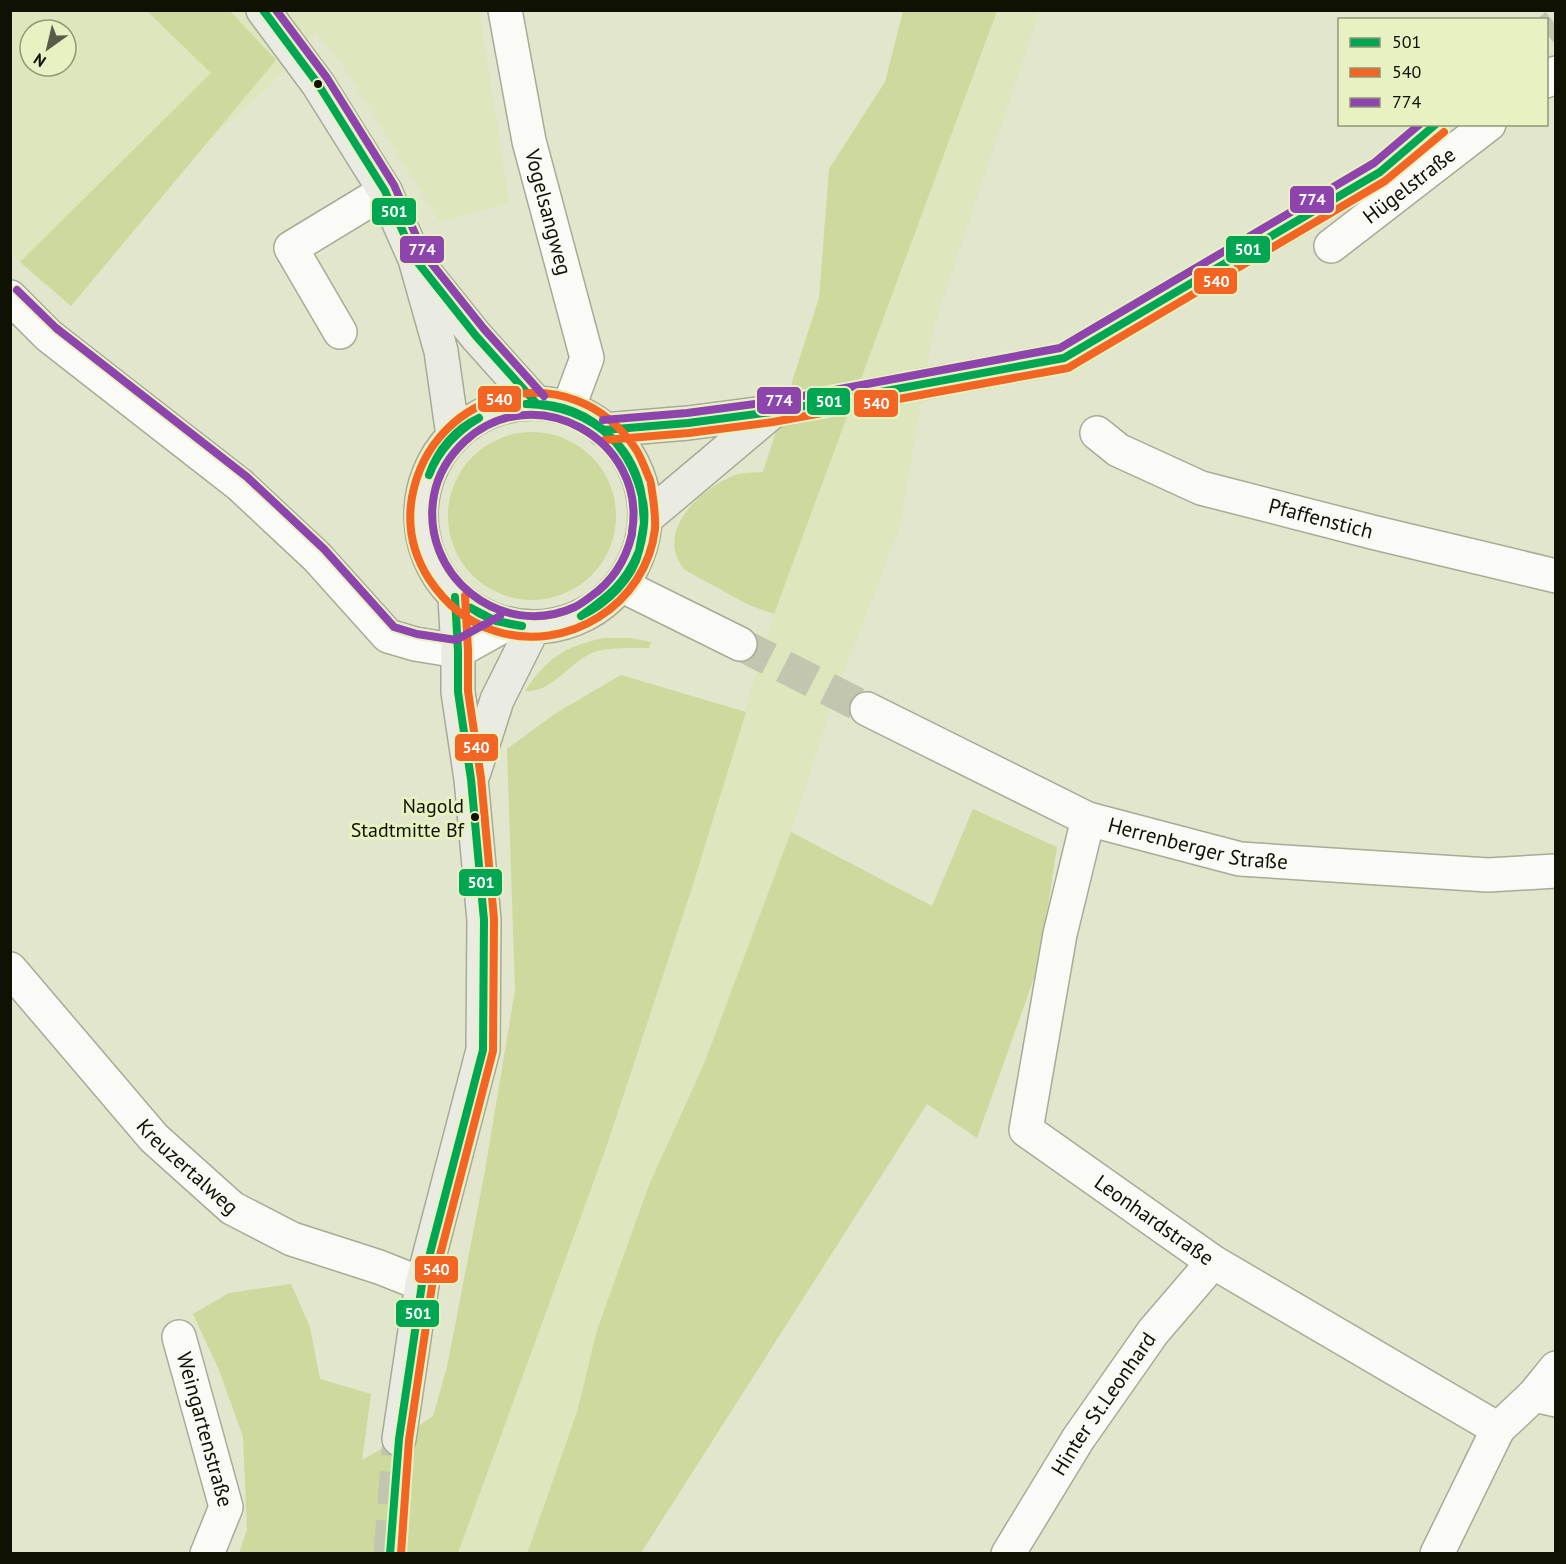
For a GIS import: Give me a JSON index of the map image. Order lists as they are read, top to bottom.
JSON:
{
  "streets": {
    "street": [
      "Hügelstraße",
      "Vogelsangweg",
      "Pfaffenstich",
      "Herrenberger Straße",
      "Kreuzertalweg",
      "Leonhardstraße",
      "Hinter St.Leonhard",
      "Weingartenstraße"
    ]
  },
  "crossings": [
    ["Herrenberger Straße", "Leonhardstraße"],
    ["Leonhardstraße", "Hinter St.Leonhard"]
  ],
  "places": ["Nagold Stadtmitte Bf"],
  "lines": ["transit line 501", "transit line 774", "transit line 540"],
  "legend": ["501", "540", "774"],
  "north": "bottom left"
}
